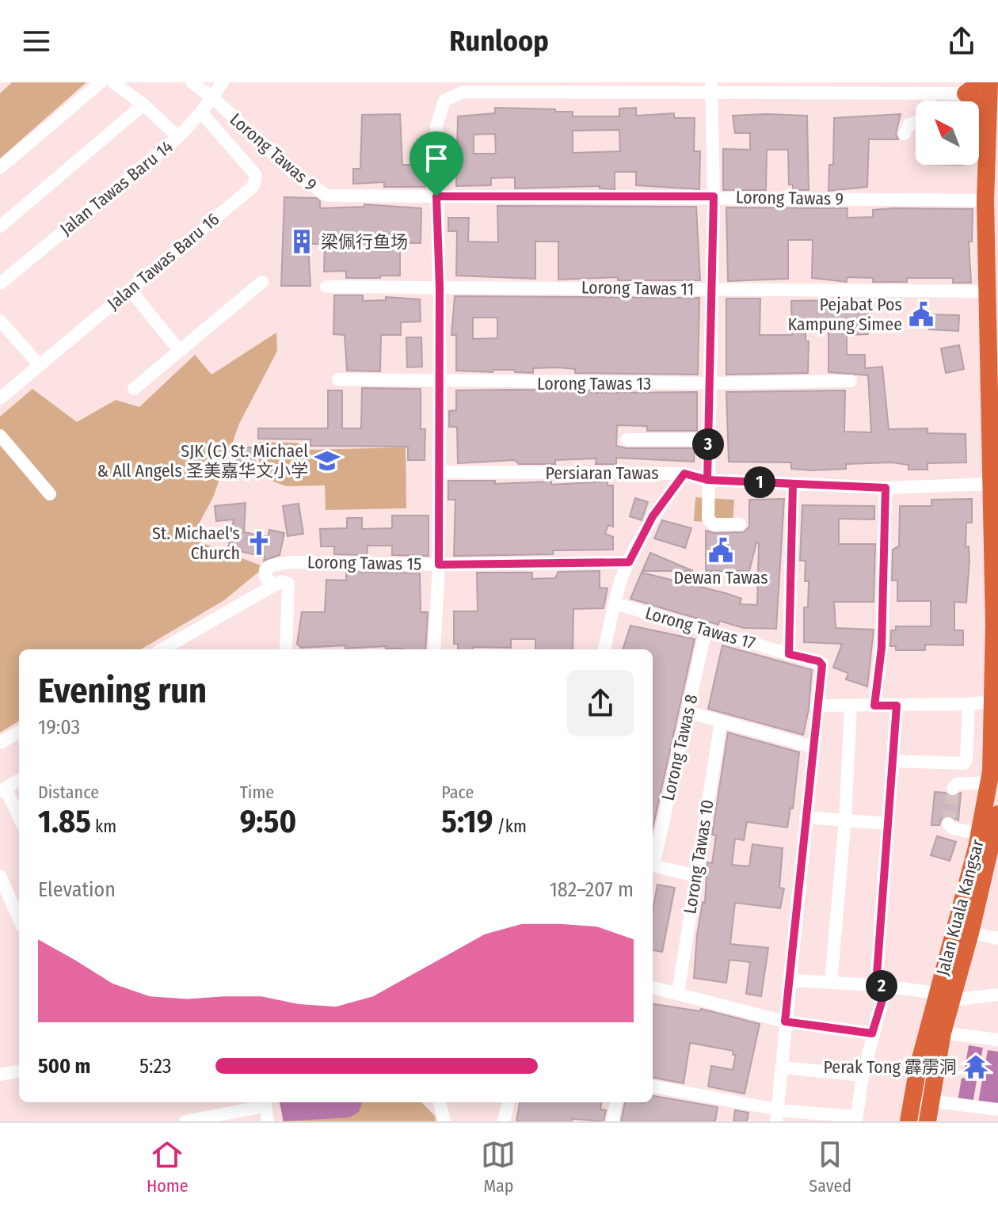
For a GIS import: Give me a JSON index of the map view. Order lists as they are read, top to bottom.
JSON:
{
  "streets": {
    "highway": ["Jalan Kuala Kangsar"],
    "street": [
      "Lorong Tawas 9",
      "Jalan Tawas Baru 14",
      "Jalan Tawas Baru 16",
      "Lorong Tawas 11",
      "Lorong Tawas 13",
      "Persiaran Tawas",
      "Lorong Tawas 15",
      "Lorong Tawas 17",
      "Lorong Tawas 8",
      "Lorong Tawas 10"
    ]
  },
  "crossings": [
    ["Lorong Tawas 9", "Jalan Tawas Baru 14"],
    ["Lorong Tawas 9", "Jalan Kuala Kangsar"],
    ["Jalan Tawas Baru 14", "Jalan Tawas Baru 16"],
    ["Lorong Tawas 11", "Jalan Kuala Kangsar"],
    ["Persiaran Tawas", "Jalan Kuala Kangsar"],
    ["Lorong Tawas 17", "Lorong Tawas 8"]
  ],
  "places": {
    "building": ["梁佩行鱼场"],
    "public building": ["Pejabat Pos Kampung Simee", "Dewan Tawas"],
    "school or university": ["SJK (C) St. Michael & All Angels 圣美嘉华文小学"],
    "church": ["St. Michael's Church"],
    "temple": ["Perak Tong 霹雳洞"]
  },
  "north": "top left",
  "page": {
    "header": "Runloop",
    "pins": ["3", "1", "2"],
    "heading": ["Evening run", "19:03"],
    "stats": [
      ["Distance", "1.85 km"],
      ["Time", "9:50"],
      ["Pace", "5:19 /km"]
    ],
    "chart": ["Elevation", "182–207 m"],
    "list": [
      {
        "name": "500 m",
        "note": "5:23"
      }
    ],
    "tabs": ["Home", "Map", "Saved"]
  }
}
